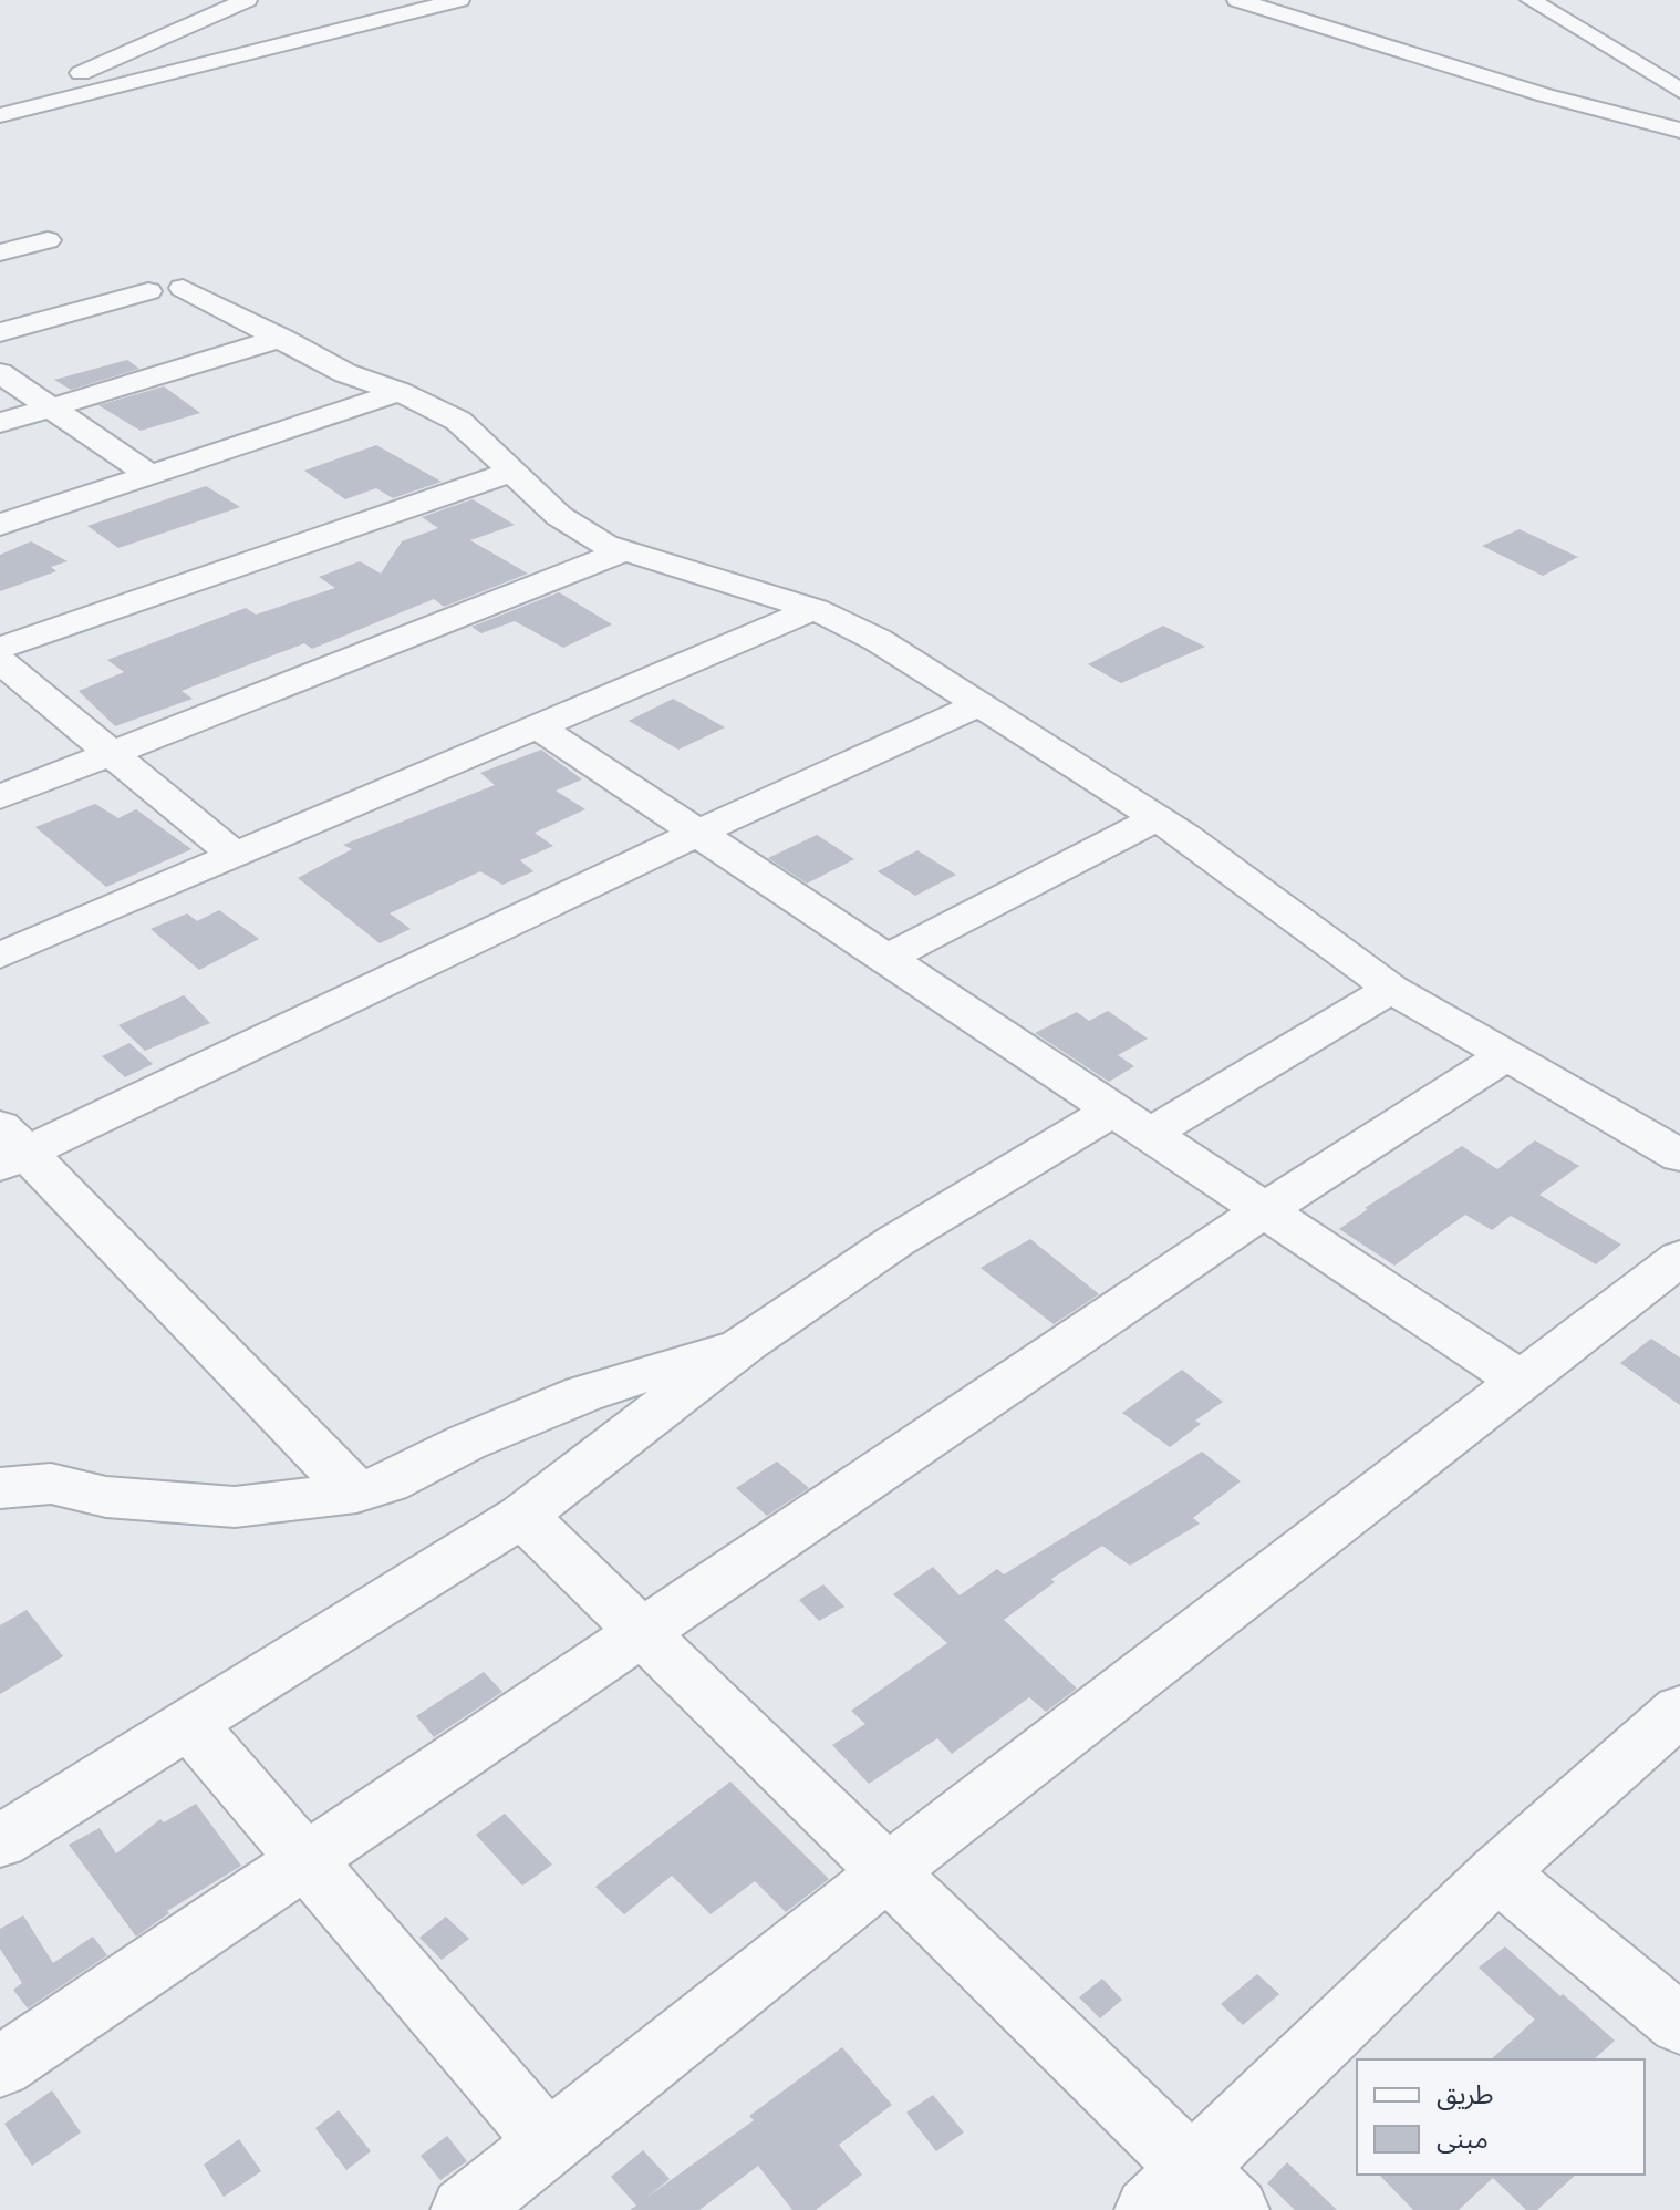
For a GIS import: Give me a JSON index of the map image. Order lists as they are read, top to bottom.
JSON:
{
  "legend": ["طريق", "مبنى"]
}
